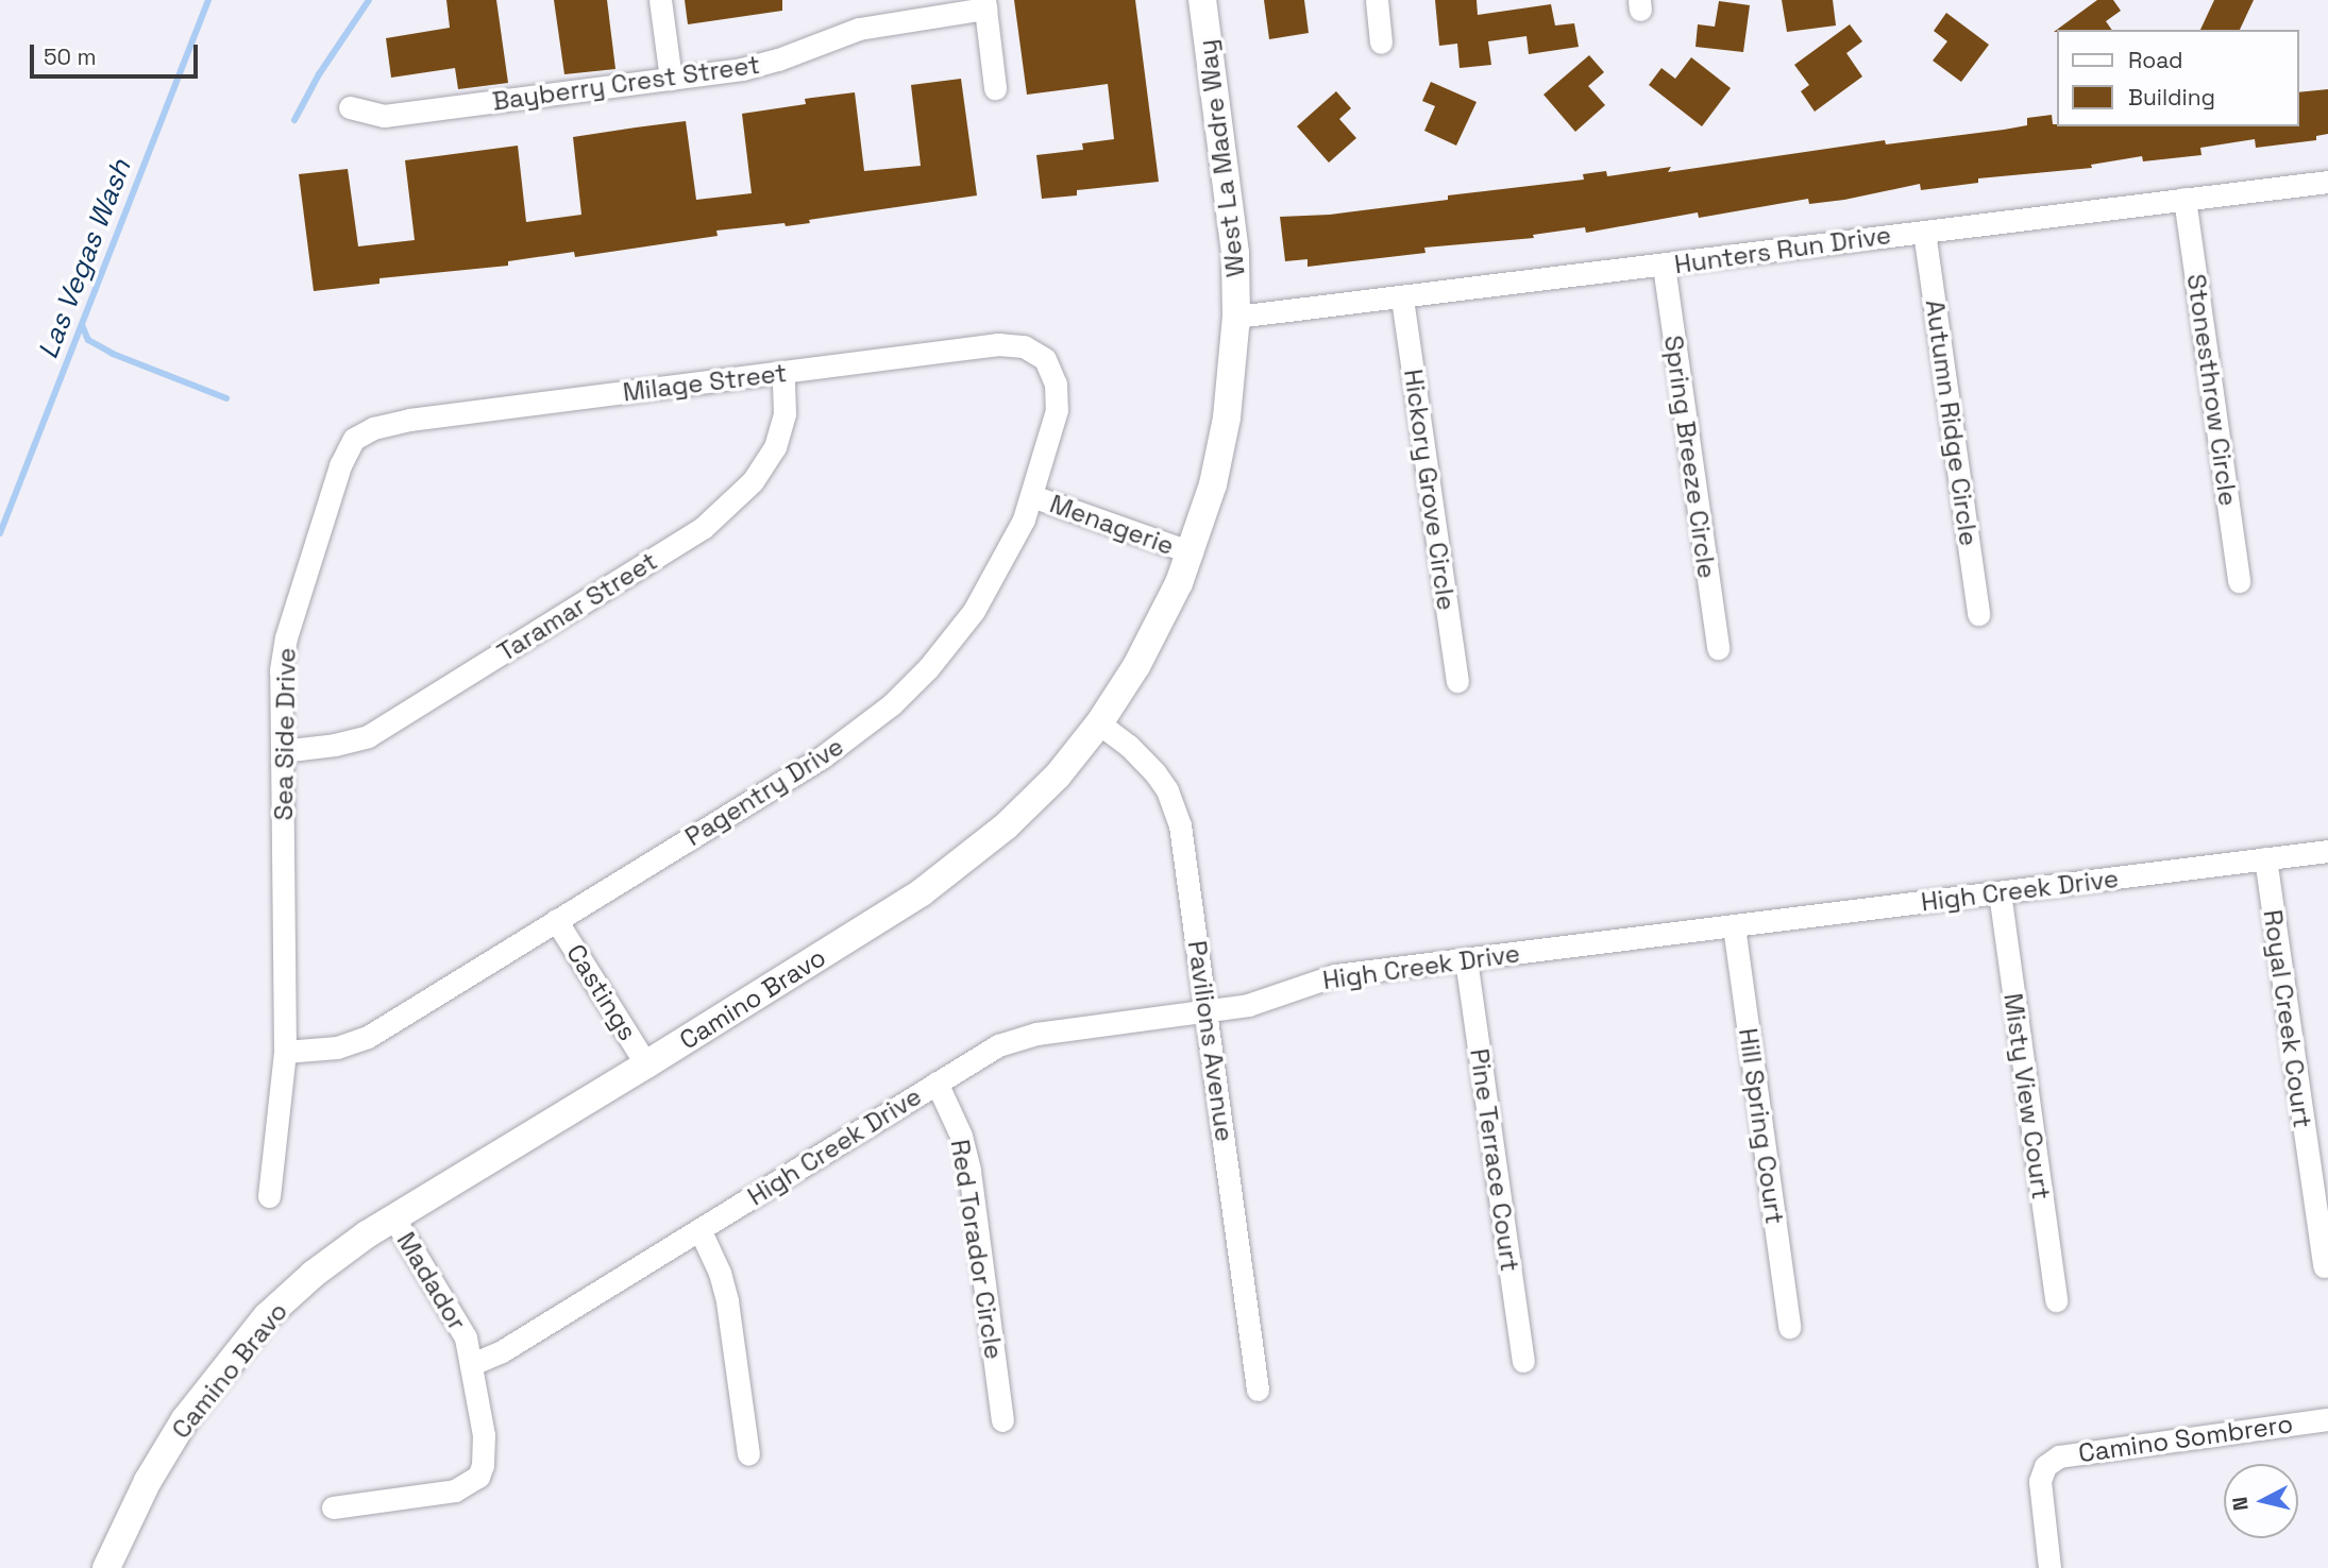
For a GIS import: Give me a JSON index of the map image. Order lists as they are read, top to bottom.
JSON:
{
  "streets": {
    "street": [
      "Bayberry Crest Street",
      "West La Madre Way",
      "Hunters Run Drive",
      "Milage Street",
      "Stonesthrow Circle",
      "Autumn Ridge Circle",
      "Spring Breeze Circle",
      "Hickory Grove Circle",
      "Menagerie",
      "Taramar Street",
      "Sea Side Drive",
      "Pagentry Drive",
      "High Creek Drive",
      "Castings",
      "Camino Bravo",
      "Royal Creek Court",
      "Pavilions Avenue",
      "Misty View Court",
      "Hill Spring Court",
      "Pine Terrace Court",
      "Red Torador Circle",
      "Madador",
      "Camino Sombrero"
    ]
  },
  "crossings": [
    ["West La Madre Way", "Hunters Run Drive"],
    ["West La Madre Way", "Camino Bravo"],
    ["Hunters Run Drive", "Stonesthrow Circle"],
    ["Hunters Run Drive", "Autumn Ridge Circle"],
    ["Hunters Run Drive", "Spring Breeze Circle"],
    ["Hunters Run Drive", "Hickory Grove Circle"],
    ["Hunters Run Drive", "Camino Bravo"],
    ["Milage Street", "Taramar Street"],
    ["Milage Street", "Sea Side Drive"],
    ["Milage Street", "Pagentry Drive"],
    ["Menagerie", "Pagentry Drive"],
    ["Menagerie", "Camino Bravo"],
    ["Taramar Street", "Sea Side Drive"],
    ["Sea Side Drive", "Pagentry Drive"],
    ["Pagentry Drive", "Castings"],
    ["High Creek Drive", "Royal Creek Court"],
    ["High Creek Drive", "Pavilions Avenue"],
    ["High Creek Drive", "Misty View Court"],
    ["High Creek Drive", "Hill Spring Court"],
    ["High Creek Drive", "Pine Terrace Court"],
    ["High Creek Drive", "Red Torador Circle"],
    ["High Creek Drive", "Madador"],
    ["Castings", "Camino Bravo"],
    ["Camino Bravo", "Pavilions Avenue"],
    ["Camino Bravo", "Madador"]
  ],
  "water": ["Las Vegas Wash"],
  "legend": ["Road", "Building"],
  "scale_bar": "50 m",
  "north": "left"
}
